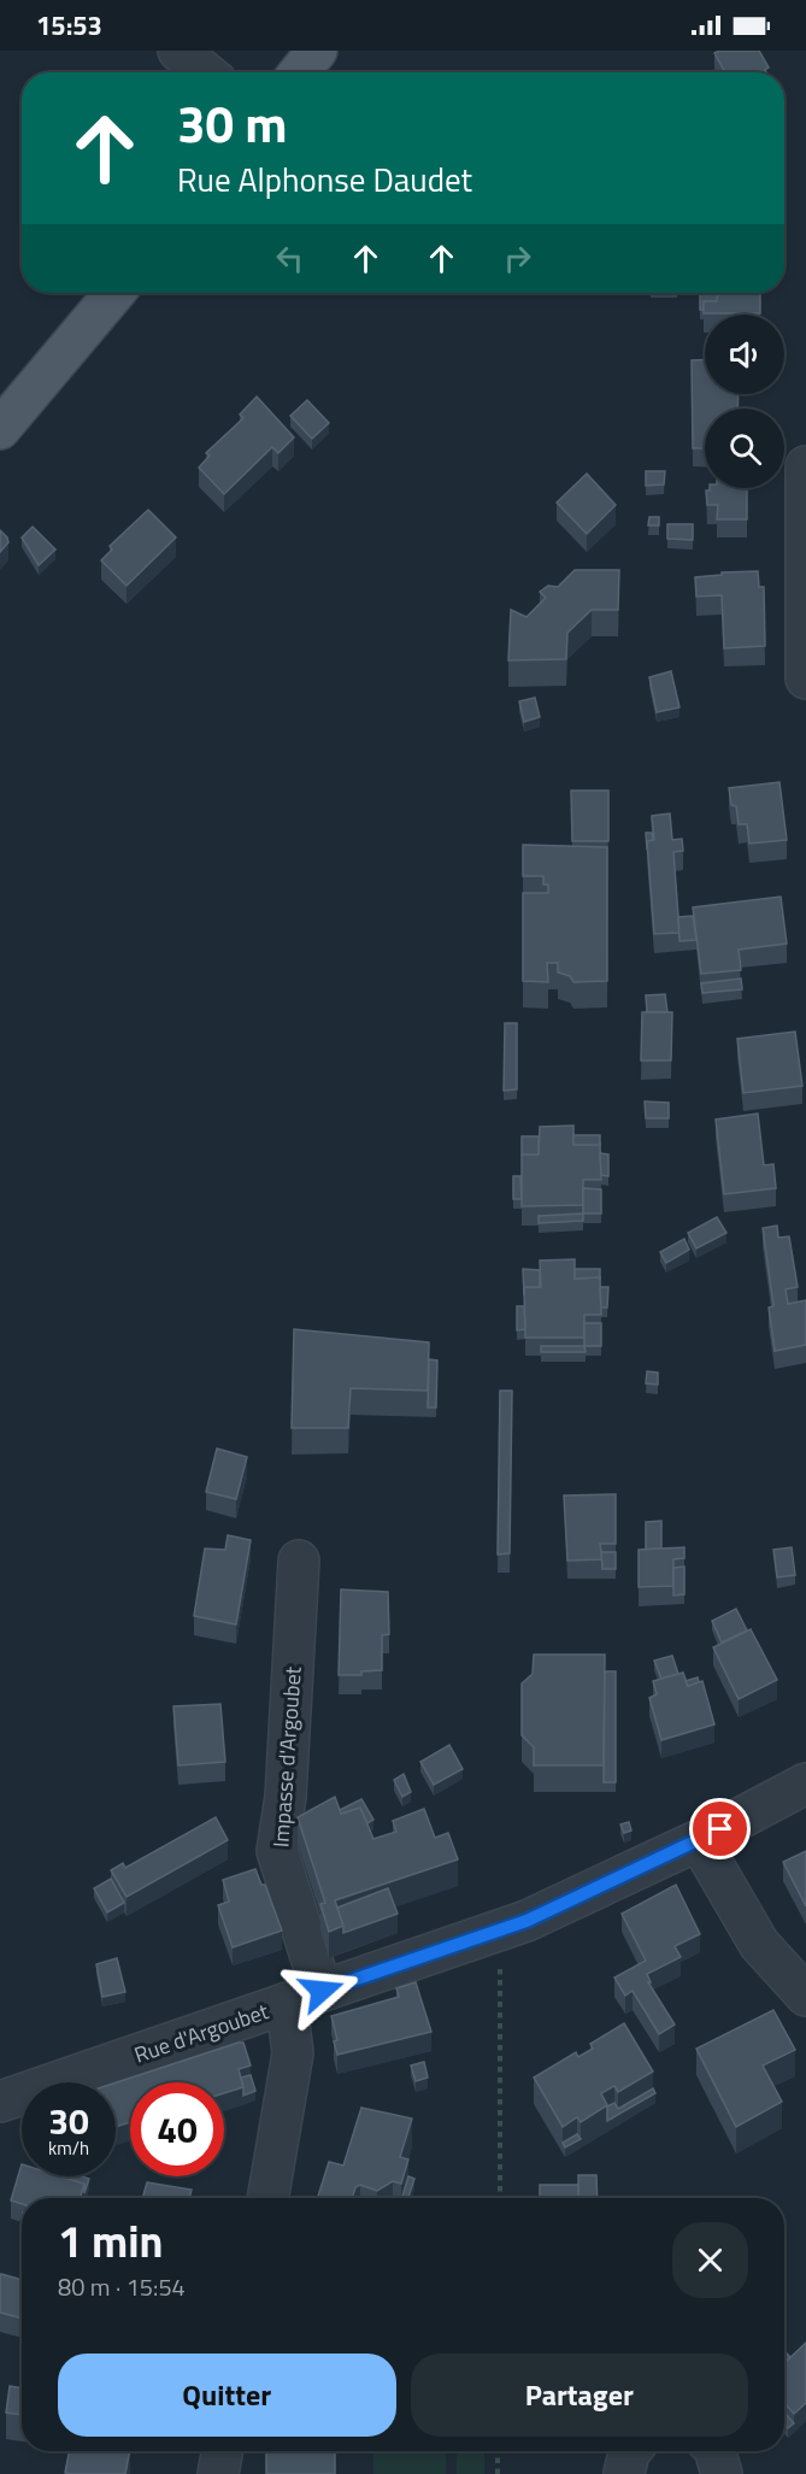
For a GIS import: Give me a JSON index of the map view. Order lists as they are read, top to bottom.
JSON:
{
  "streets": {
    "street": ["Impasse d'Argoubet", "Rue d'Argoubet"]
  },
  "crossings": [
    ["Impasse d'Argoubet", "Rue d'Argoubet"]
  ],
  "page": {
    "status": "15:53",
    "turn": ["30 m", "Rue Alphonse Daudet"],
    "speed": "30 km/h",
    "limit": "40",
    "heading": ["1 min", "80 m · 15:54"],
    "buttons": ["Quitter", "Partager"]
  }
}
